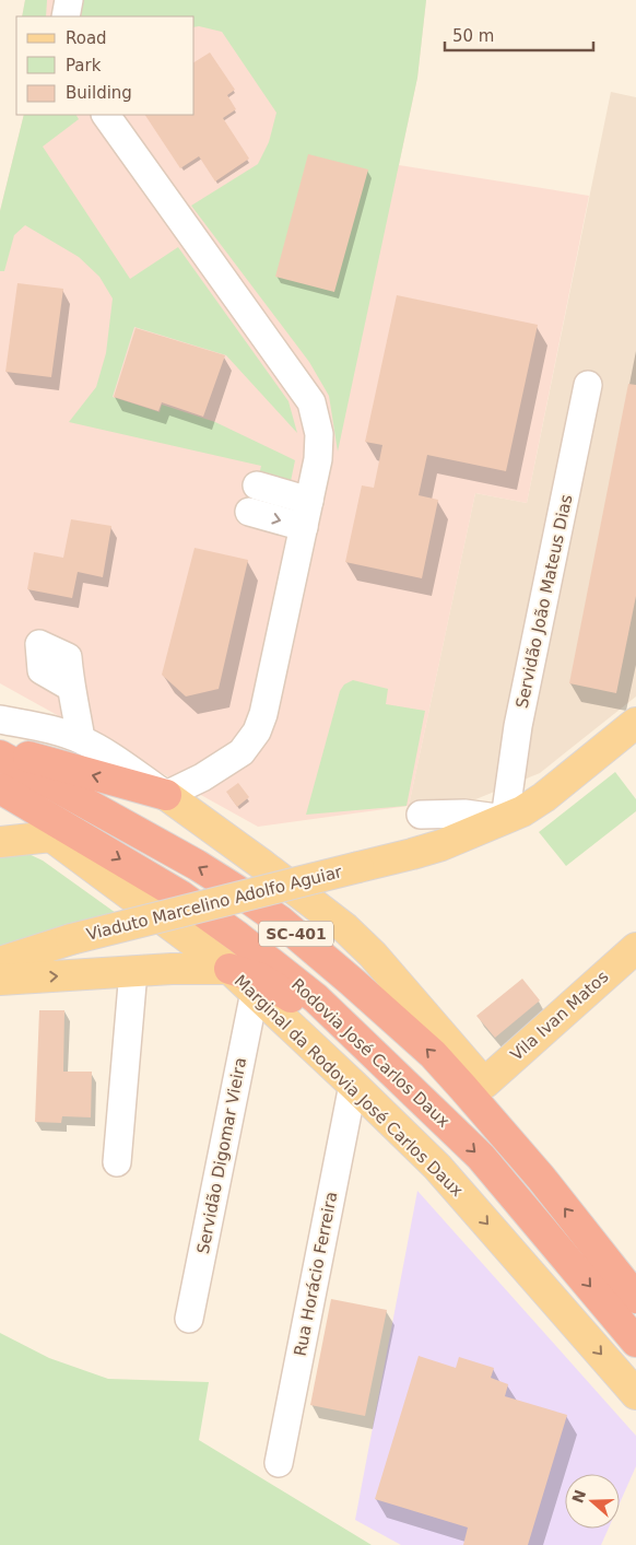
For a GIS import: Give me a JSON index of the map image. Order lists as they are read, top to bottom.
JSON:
{
  "streets": {
    "highway": ["SC-401", "Rodovia José Carlos Daux"],
    "main road": ["Viaduto Marcelino Adolfo Aguiar", "Vila Ivan Matos", "Marginal da Rodovia José Carlos Daux"],
    "street": ["Servidão João Mateus Dias", "Servidão Digomar Vieira", "Rua Horácio Ferreira"]
  },
  "crossings": [
    ["Servidão João Mateus Dias", "Viaduto Marcelino Adolfo Aguiar"],
    ["Marginal da Rodovia José Carlos Daux", "Servidão Digomar Vieira"],
    ["Marginal da Rodovia José Carlos Daux", "Rua Horácio Ferreira"]
  ],
  "one_way": ["Marginal da Rodovia José Carlos Daux"],
  "legend": ["Road", "Park", "Building"],
  "scale_bar": "50 m",
  "north": "left"
}
